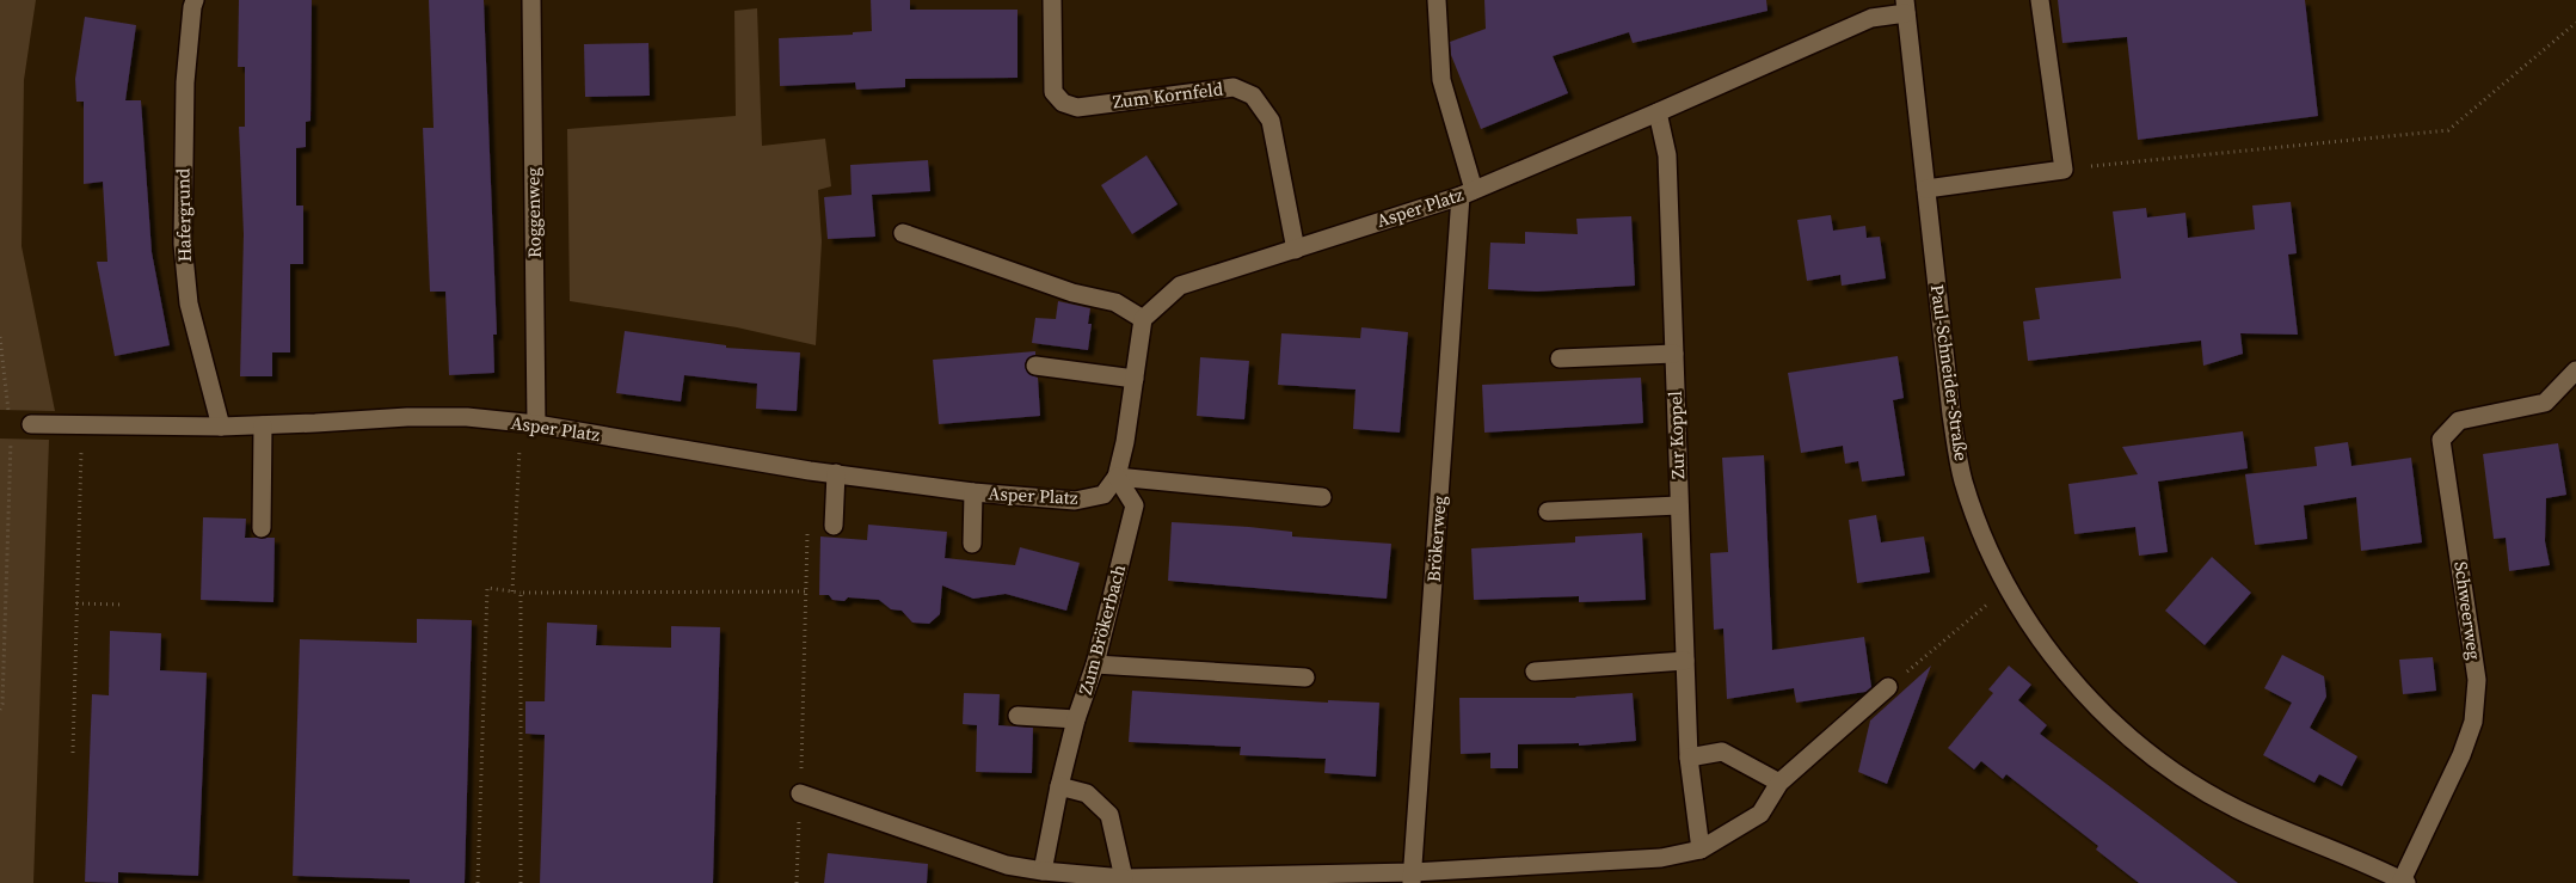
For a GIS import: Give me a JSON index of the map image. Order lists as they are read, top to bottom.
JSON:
{
  "streets": {
    "street": [
      "Zum Kornfeld",
      "Asper Platz",
      "Roggenweg",
      "Hafergrund",
      "Paul-Schneider-Straße",
      "Zur Koppel",
      "Brökerweg",
      "Schweerweg",
      "Zum Brökerbach"
    ]
  },
  "crossings": [
    ["Zum Kornfeld", "Asper Platz"],
    ["Asper Platz", "Roggenweg"],
    ["Asper Platz", "Hafergrund"],
    ["Asper Platz", "Paul-Schneider-Straße"],
    ["Asper Platz", "Zur Koppel"],
    ["Asper Platz", "Brökerweg"],
    ["Asper Platz", "Zum Brökerbach"],
    ["Paul-Schneider-Straße", "Schweerweg"]
  ]
}
